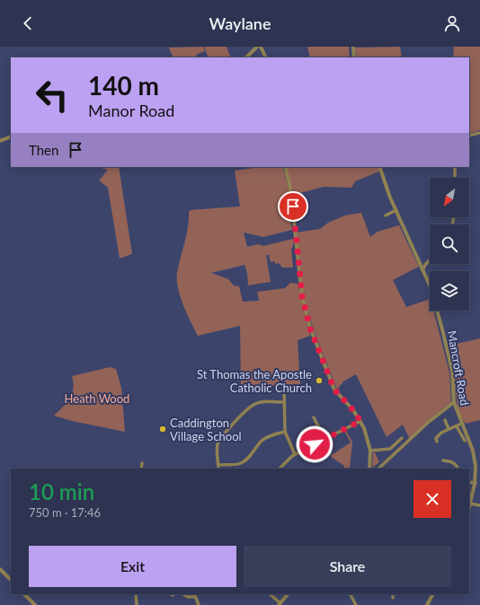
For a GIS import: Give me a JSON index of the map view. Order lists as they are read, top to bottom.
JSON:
{
  "streets": {
    "street": ["Mancroft Road"]
  },
  "parks": ["Heath Wood"],
  "places": ["St Thomas the Apostle Catholic Church", "Caddington Village School"],
  "north": "bottom left",
  "page": {
    "header": "Waylane",
    "turn": ["140 m", "Manor Road"],
    "then": "Then",
    "heading": ["10 min", "750 m · 17:46"],
    "buttons": ["Exit", "Share"]
  }
}
